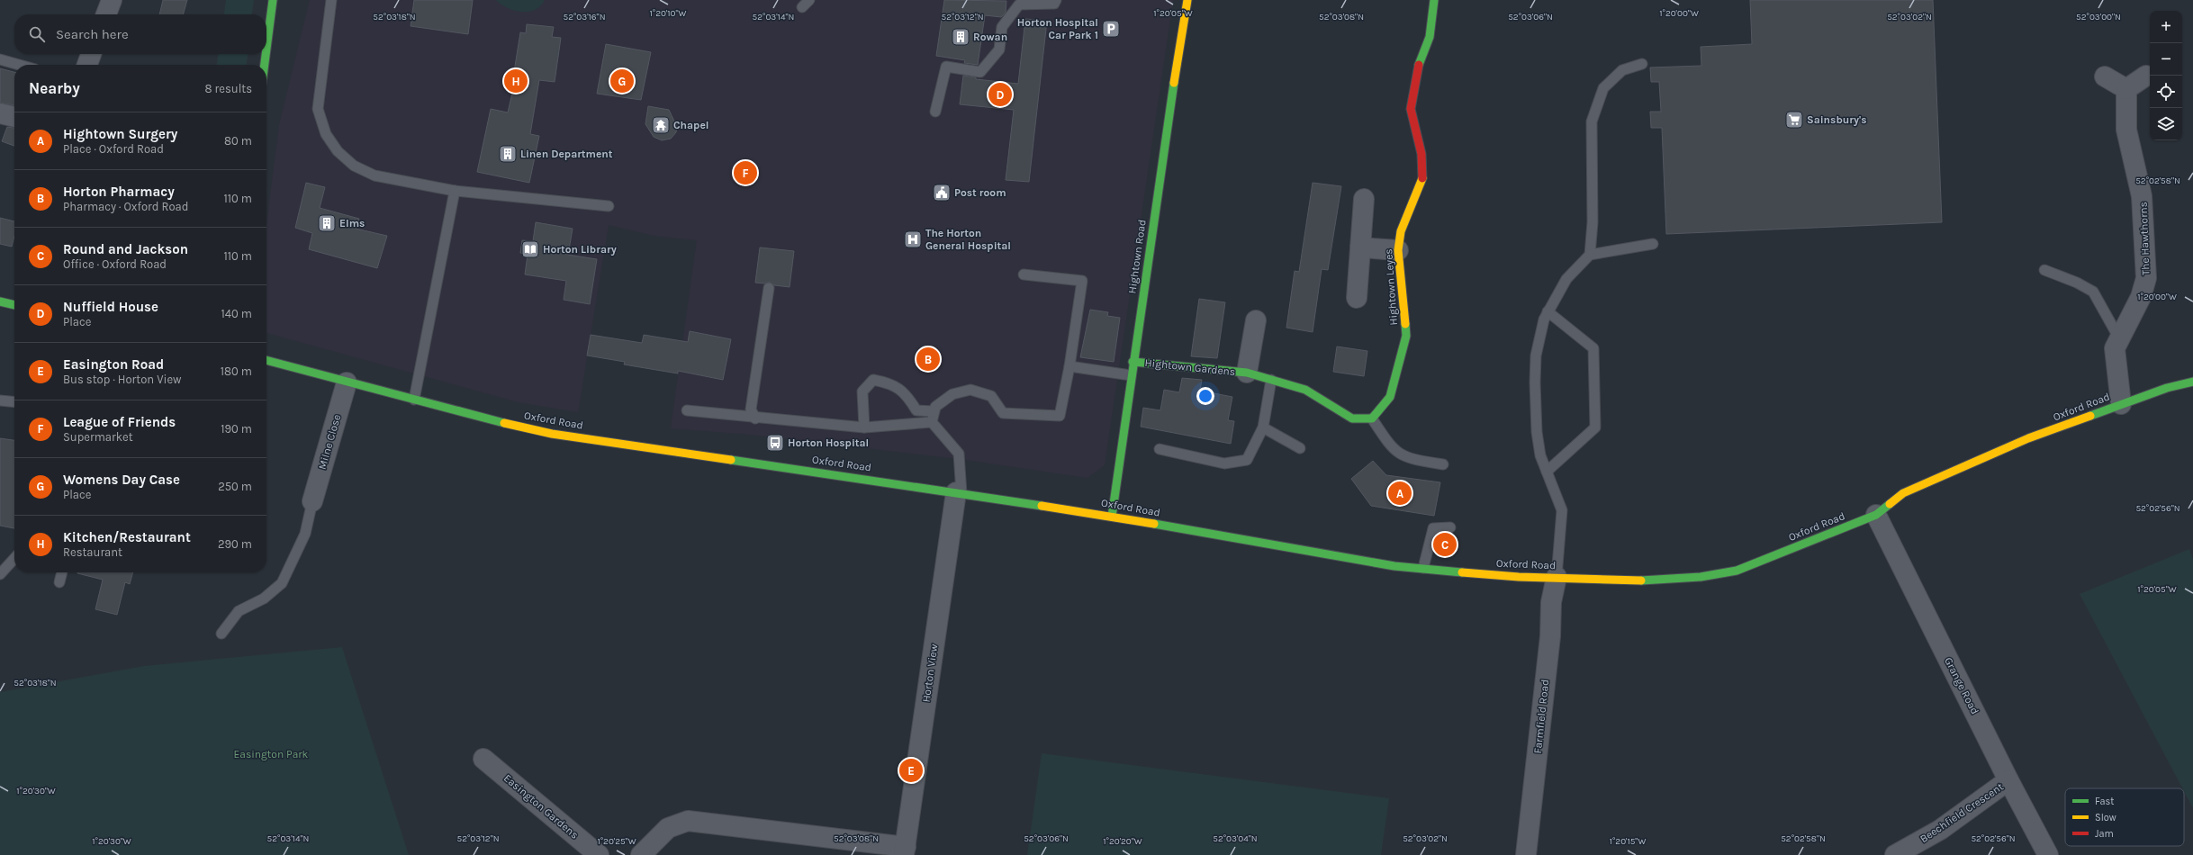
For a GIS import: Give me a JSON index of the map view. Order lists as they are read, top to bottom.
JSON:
{
  "streets": {
    "main road": [
      "Hightown Road",
      "Hightown Leyes",
      "Hightown Gardens",
      "Oxford Road"
    ],
    "street": [
      "The Hawthorns",
      "Milne Close",
      "Horton View",
      "Grange Road",
      "Farmfield Road",
      "Easington Gardens",
      "Beechfield Crescent"
    ]
  },
  "crossings": [
    ["The Hawthorns", "Oxford Road"],
    ["Hightown Road", "Hightown Gardens"],
    ["Hightown Road", "Oxford Road"],
    ["Hightown Leyes", "Hightown Gardens"],
    ["Oxford Road", "Milne Close"],
    ["Oxford Road", "Horton View"],
    ["Oxford Road", "Grange Road"],
    ["Oxford Road", "Farmfield Road"],
    ["Grange Road", "Beechfield Crescent"]
  ],
  "parks": ["Easington Park"],
  "places": {
    "parking": ["Horton Hospital Car Park 1"],
    "building": ["Rowan", "Linen Department", "Elms"],
    "supermarket": ["Sainsbury's"],
    "temple": ["Chapel"],
    "public building": ["Post room"],
    "hospital": ["The Horton General Hospital"],
    "library": ["Horton Library"],
    "bus stop": ["Horton Hospital"]
  },
  "legend": ["Fast", "Slow", "Jam"],
  "page": {
    "map_buttons": ["+", "−"],
    "search": "Search here",
    "heading": ["Nearby", "8 results"],
    "pins": [
      "G",
      "H",
      "D",
      "F",
      "B",
      "A",
      "C",
      "E"
    ],
    "list": [
      {
        "mark": "A",
        "name": "Hightown Surgery",
        "note": "Place · Oxford Road",
        "value": "80 m"
      },
      {
        "mark": "B",
        "name": "Horton Pharmacy",
        "note": "Pharmacy · Oxford Road",
        "value": "110 m"
      },
      {
        "mark": "C",
        "name": "Round and Jackson",
        "note": "Office · Oxford Road",
        "value": "110 m"
      },
      {
        "mark": "D",
        "name": "Nuffield House",
        "note": "Place",
        "value": "140 m"
      },
      {
        "mark": "E",
        "name": "Easington Road",
        "note": "Bus stop · Horton View",
        "value": "180 m"
      },
      {
        "mark": "F",
        "name": "League of Friends",
        "note": "Supermarket",
        "value": "190 m"
      },
      {
        "mark": "G",
        "name": "Womens Day Case",
        "note": "Place",
        "value": "250 m"
      },
      {
        "mark": "H",
        "name": "Kitchen/Restaurant",
        "note": "Restaurant",
        "value": "290 m"
      }
    ]
  },
  "coordinates": [
    "1°20'10\"W",
    "1°20'05\"W",
    "1°20'00\"W",
    "52°03'18\"N",
    "52°03'16\"N",
    "52°03'14\"N",
    "52°03'12\"N",
    "52°03'08\"N",
    "52°03'06\"N",
    "52°03'00\"N",
    "52°03'02\"N",
    "52°02'58\"N",
    "52°02'56\"N",
    "1°20'30\"W",
    "52°03'04\"N",
    "1°20'25\"W",
    "1°20'20\"W",
    "1°20'15\"W"
  ]
}
